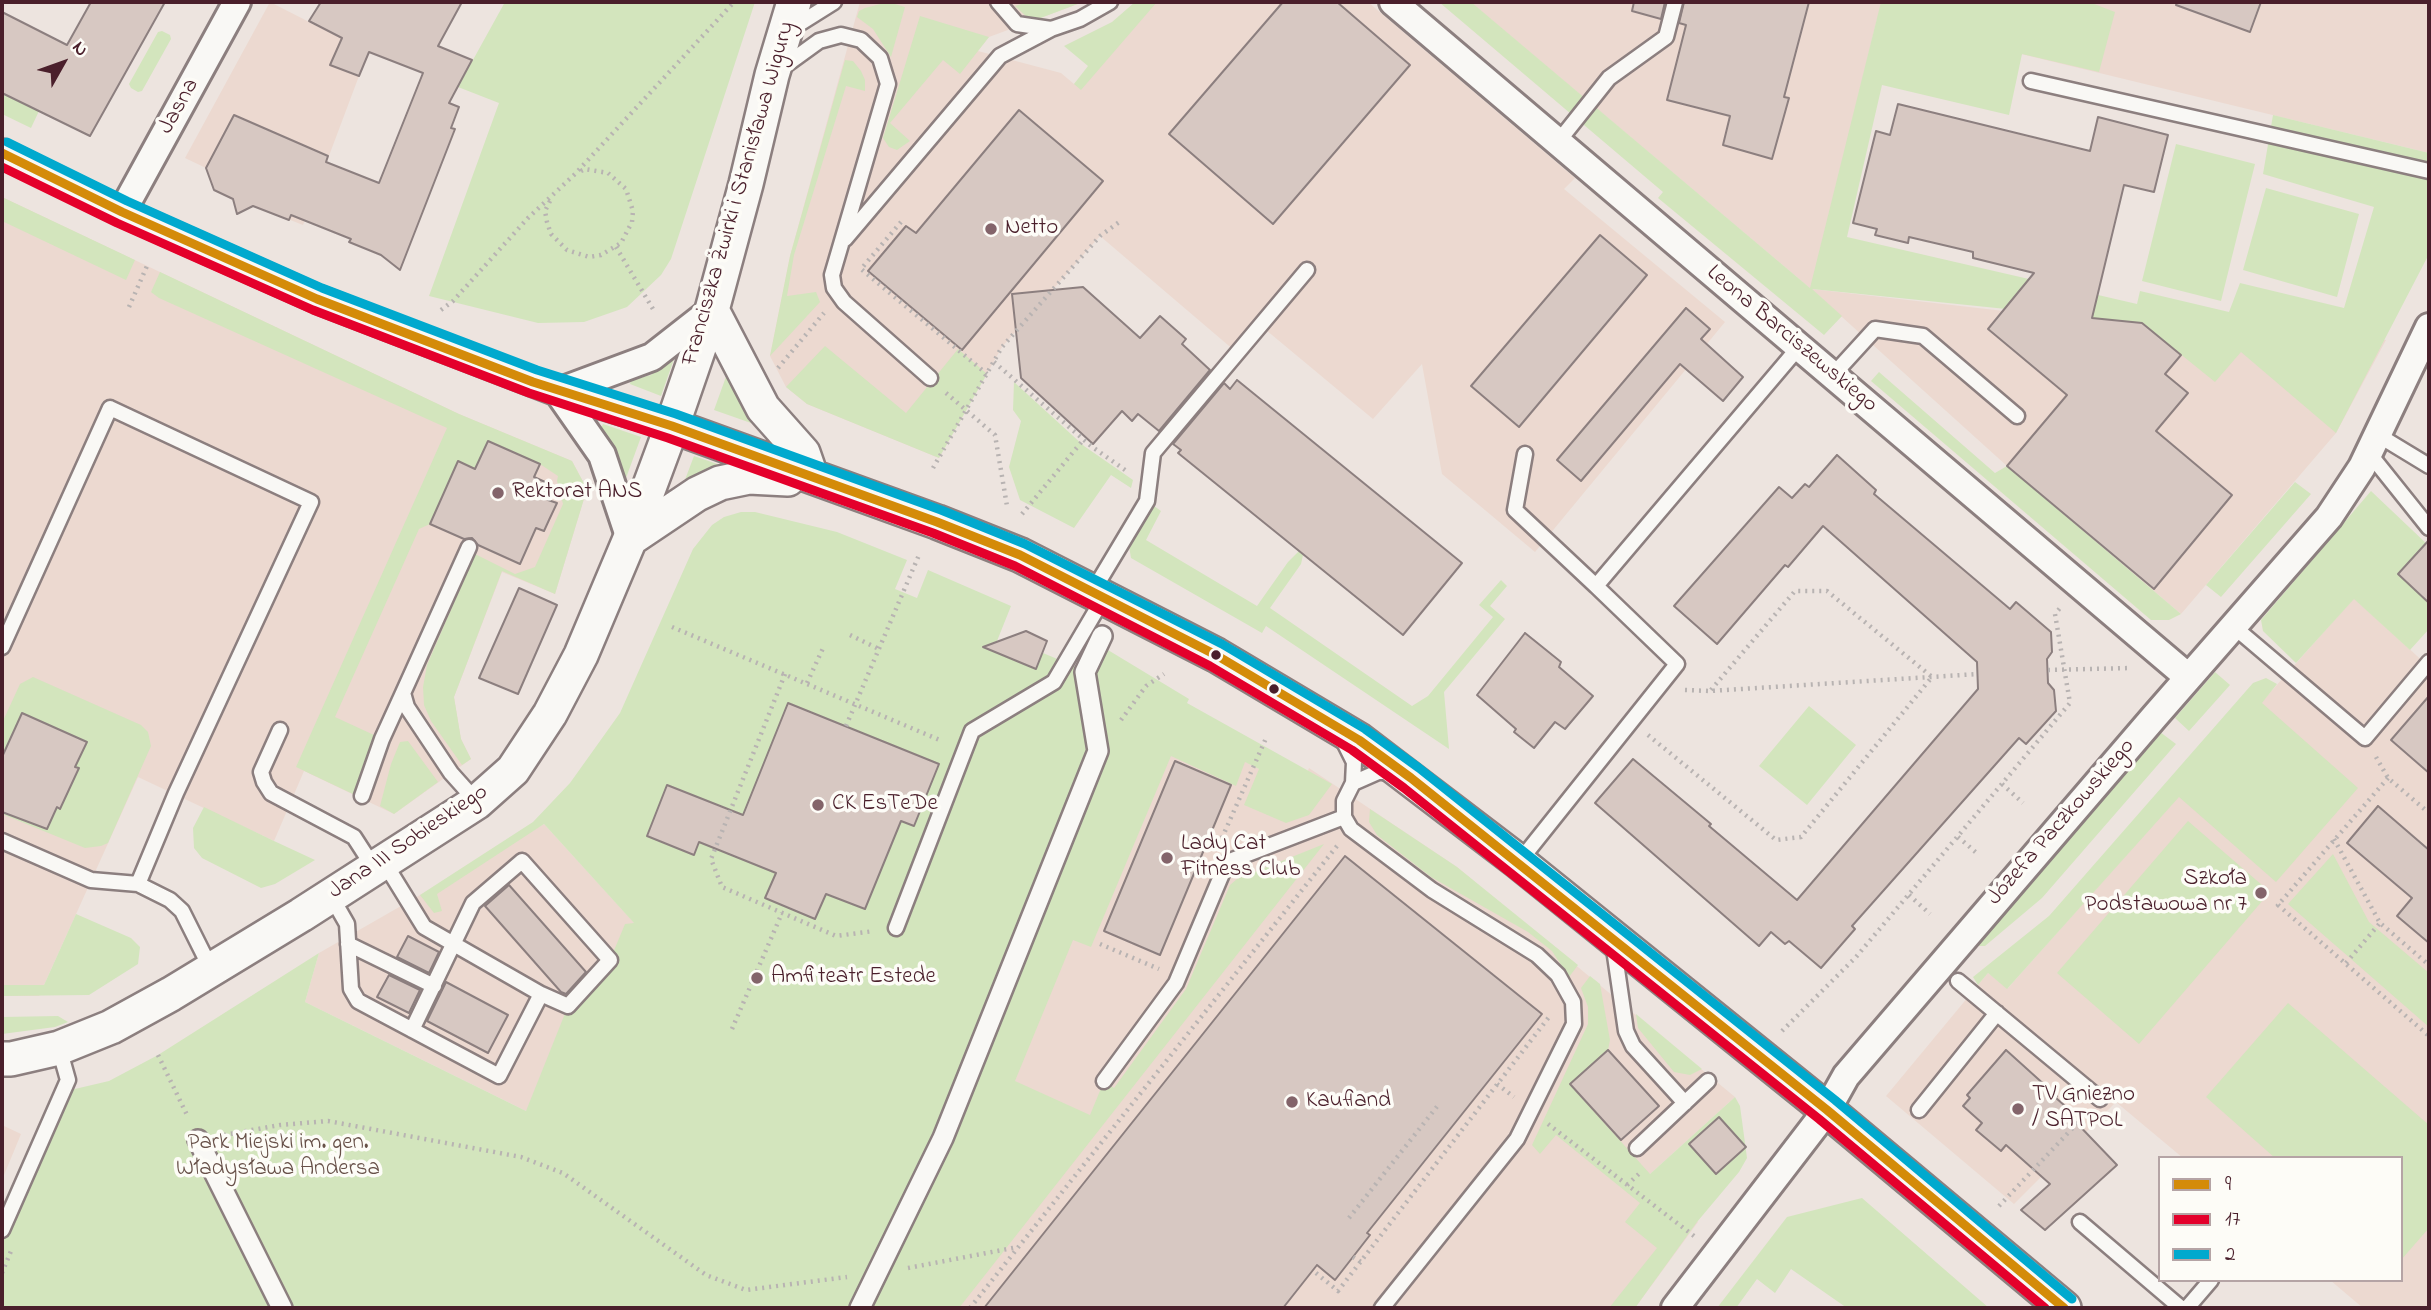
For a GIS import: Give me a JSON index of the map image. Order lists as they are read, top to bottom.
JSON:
{
  "streets": {
    "street": [
      "Jasna",
      "Franciszka Żwirki i Stanisława Wigury",
      "Leona Barciszewskiego",
      "Józefa Paczkowskiego",
      "Jana III Sobieskiego"
    ]
  },
  "crossings": [
    ["Franciszka Żwirki i Stanisława Wigury", "Jana III Sobieskiego"],
    ["Leona Barciszewskiego", "Józefa Paczkowskiego"]
  ],
  "parks": ["Park Miejski im. gen. Władysława Andersa"],
  "places": [
    "Netto",
    "Rektorat ANS",
    "CK EsTeDe",
    "Lady Cat Fitness Club",
    "Szkoła Podstawowa nr 7",
    "Amfiteatr Estede",
    "Kaufland",
    "TV Gniezno / SATPOL"
  ],
  "lines": ["transit line 2", "transit line 9", "transit line 17"],
  "legend": ["9", "17", "2"],
  "north": "top right"
}
